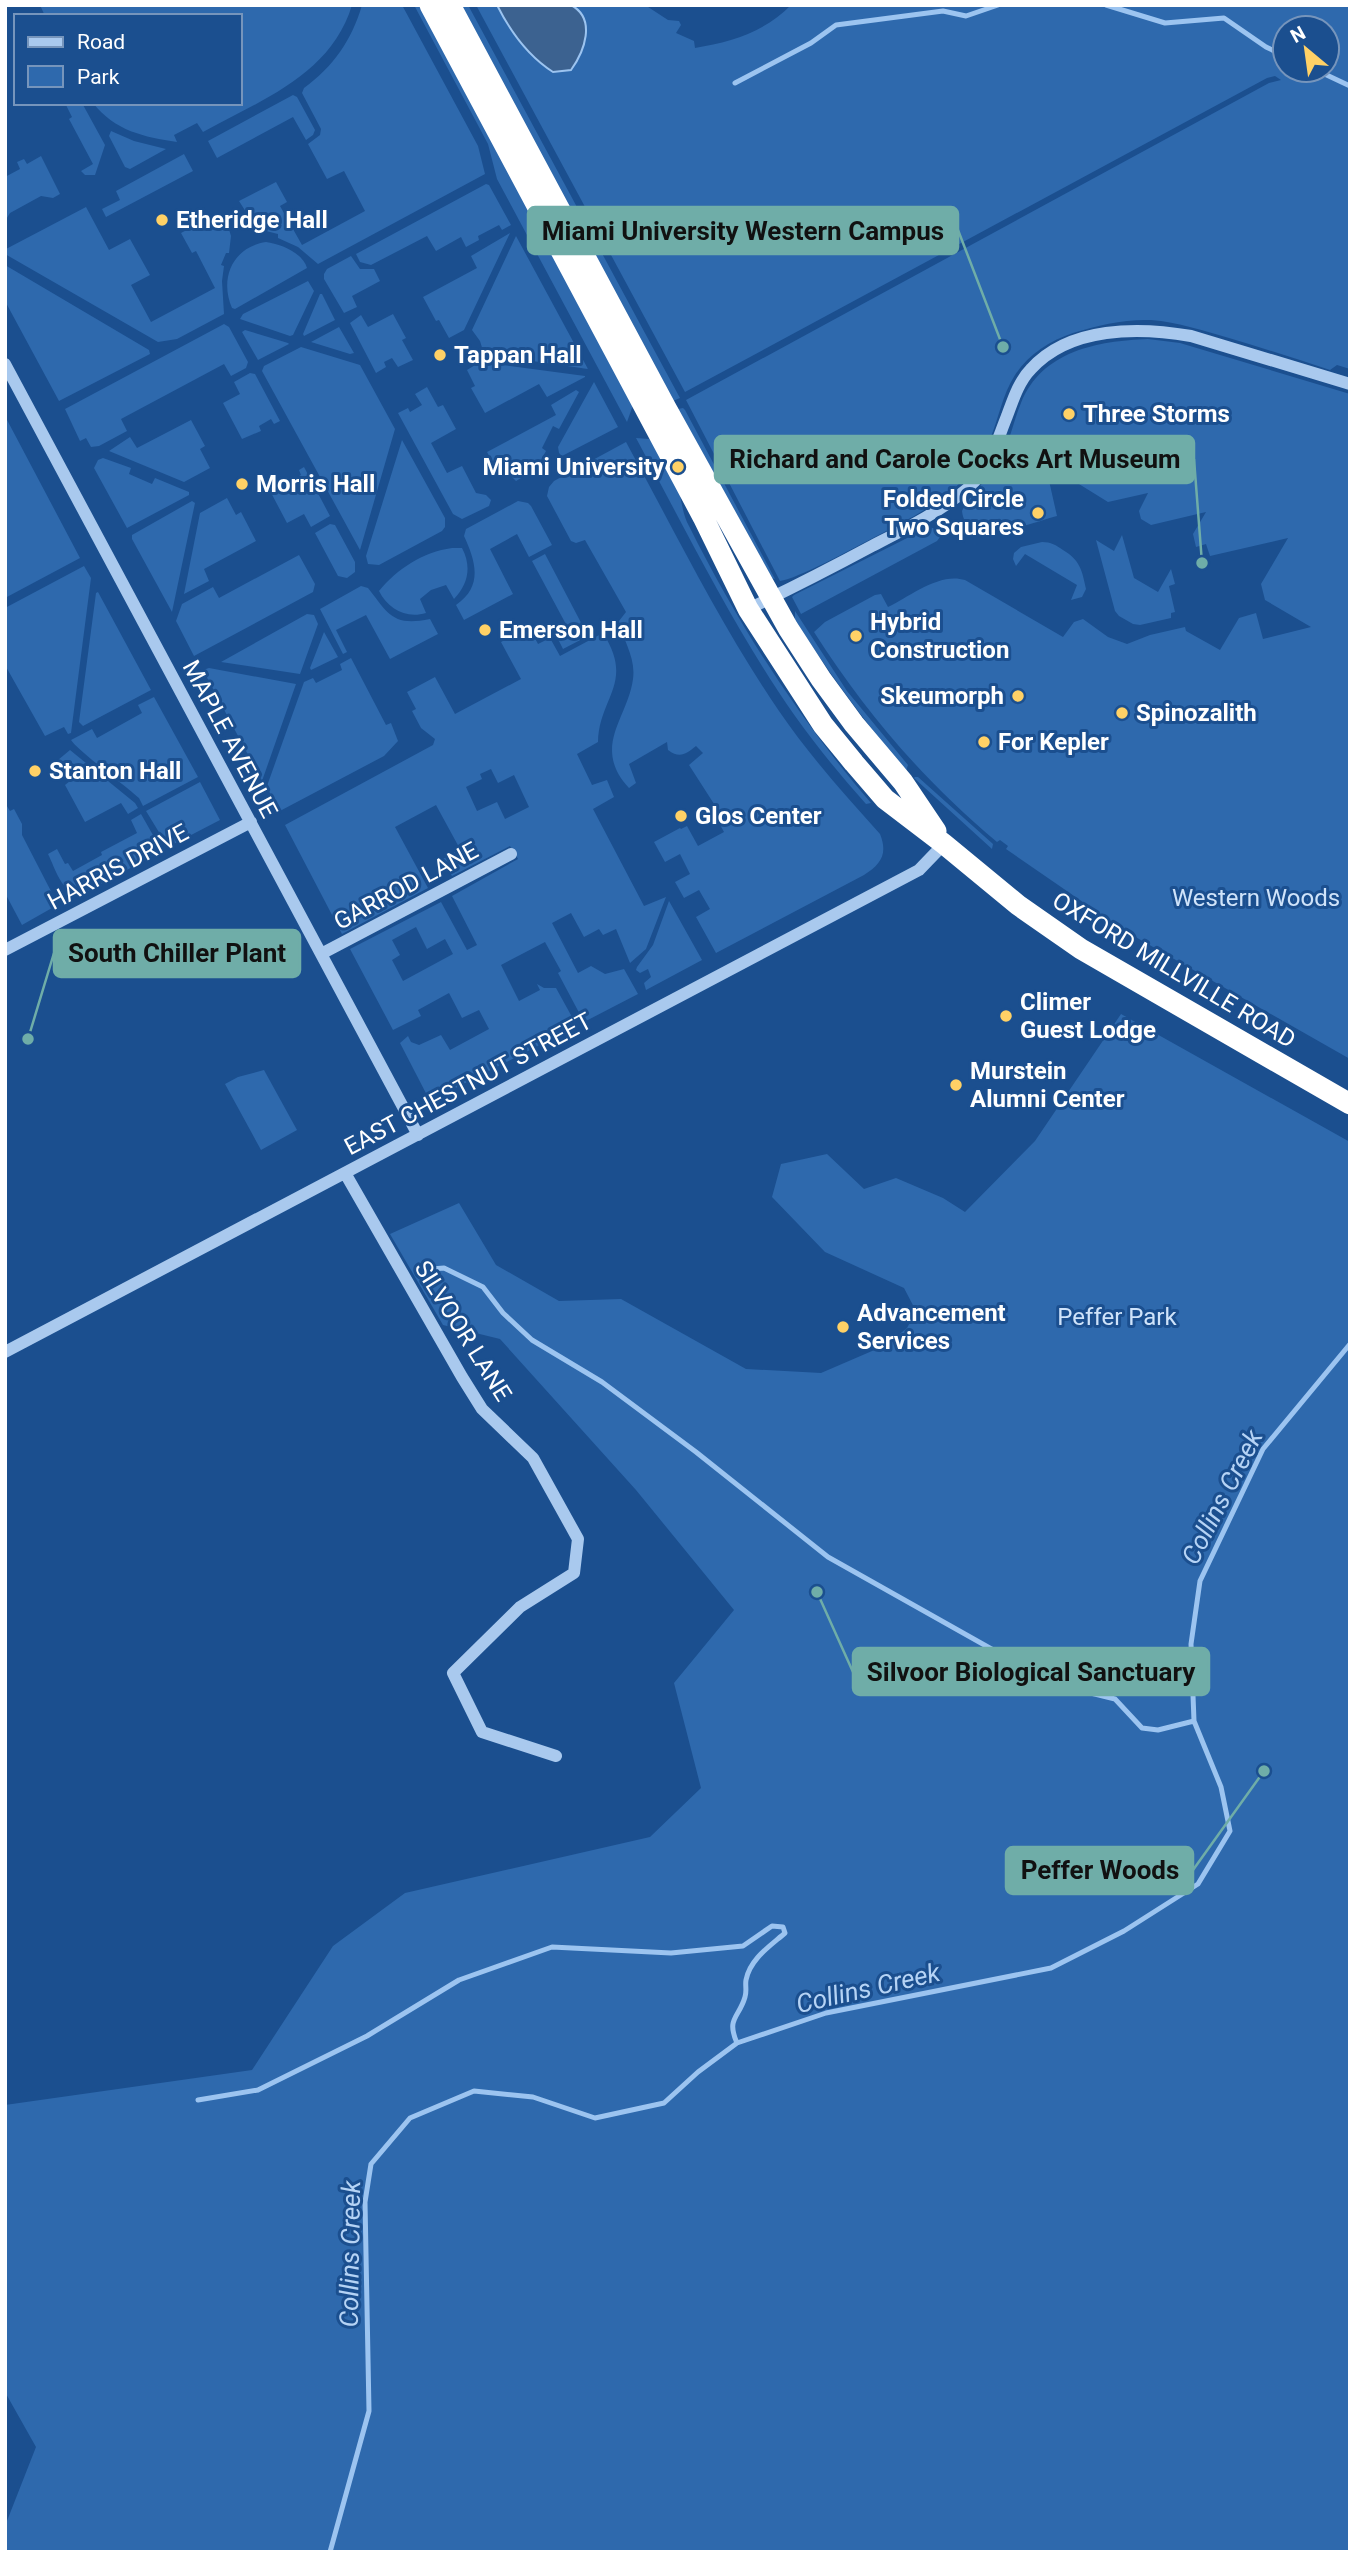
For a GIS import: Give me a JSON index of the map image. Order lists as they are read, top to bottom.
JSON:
{
  "streets": {
    "highway": ["OXFORD MILLVILLE ROAD"],
    "street": [
      "MAPLE AVENUE",
      "HARRIS DRIVE",
      "GARROD LANE",
      "EAST CHESTNUT STREET",
      "SILVOOR LANE"
    ]
  },
  "crossings": [
    ["MAPLE AVENUE", "HARRIS DRIVE"],
    ["MAPLE AVENUE", "GARROD LANE"],
    ["MAPLE AVENUE", "EAST CHESTNUT STREET"],
    ["OXFORD MILLVILLE ROAD", "EAST CHESTNUT STREET"],
    ["EAST CHESTNUT STREET", "SILVOOR LANE"]
  ],
  "water": ["Collins Creek"],
  "parks": ["Western Woods", "Peffer Park"],
  "places": [
    "Etheridge Hall",
    "Miami University Western Campus",
    "Tappan Hall",
    "Three Storms",
    "Miami University",
    "Morris Hall",
    "Folded Circle Two Squares",
    "Richard and Carole Cocks Art Museum",
    "Emerson Hall",
    "Hybrid Construction",
    "Skeumorph",
    "Spinozalith",
    "For Kepler",
    "Stanton Hall",
    "Glos Center",
    "Climer Guest Lodge",
    "South Chiller Plant",
    "Murstein Alumni Center",
    "Advancement Services",
    "Silvoor Biological Sanctuary",
    "Peffer Woods"
  ],
  "legend": ["Road", "Park"],
  "north": "top left"
}
